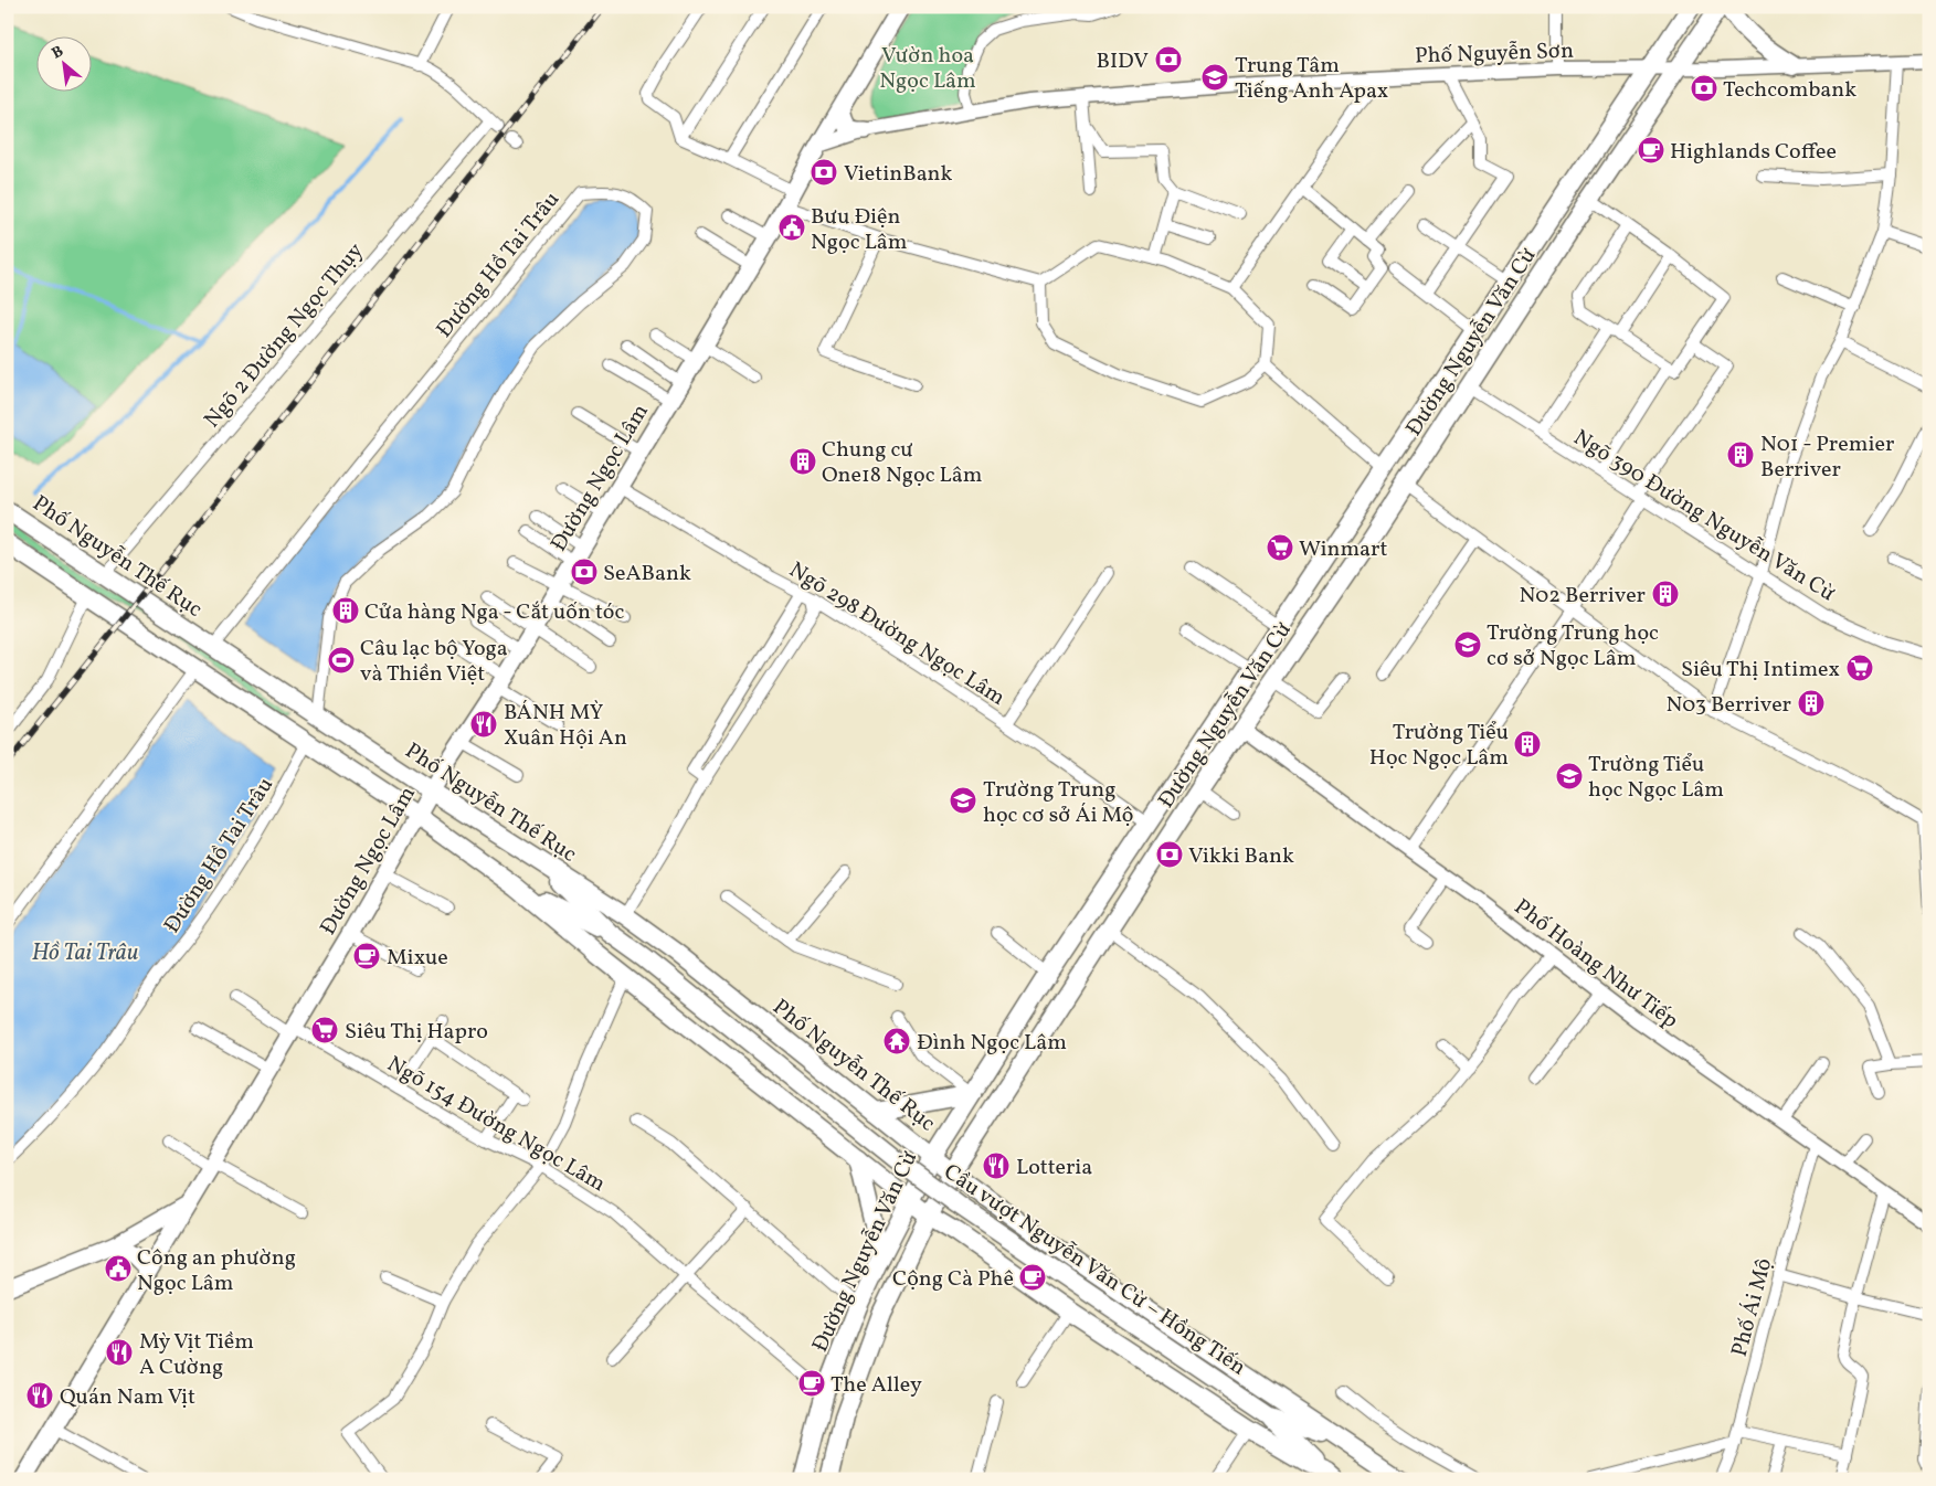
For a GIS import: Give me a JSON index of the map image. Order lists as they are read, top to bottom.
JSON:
{
  "streets": {
    "main road": [
      "Đường Nguyễn Văn Cừ",
      "Đường Ngọc Lâm",
      "Phố Nguyễn Thế Rục",
      "Cầu vượt Nguyễn Văn Cừ – Hồng Tiến"
    ],
    "street": [
      "Phố Nguyễn Sơn",
      "Đường Hồ Tai Trâu",
      "Ngõ 2 Đường Ngọc Thụy",
      "Ngõ 390 Đường Nguyễn Văn Cừ",
      "Ngõ 298 Đường Ngọc Lâm",
      "Phố Hoàng Như Tiếp",
      "Ngõ 154 Đường Ngọc Lâm",
      "Phố Ái Mộ"
    ]
  },
  "crossings": [
    ["Phố Nguyễn Sơn", "Đường Nguyễn Văn Cừ"],
    ["Phố Nguyễn Sơn", "Đường Ngọc Lâm"],
    ["Đường Hồ Tai Trâu", "Phố Nguyễn Thế Rục"],
    ["Ngõ 2 Đường Ngọc Thụy", "Phố Nguyễn Thế Rục"],
    ["Đường Nguyễn Văn Cừ", "Ngõ 390 Đường Nguyễn Văn Cừ"],
    ["Đường Nguyễn Văn Cừ", "Phố Nguyễn Thế Rục"],
    ["Đường Nguyễn Văn Cừ", "Ngõ 298 Đường Ngọc Lâm"],
    ["Đường Nguyễn Văn Cừ", "Phố Hoàng Như Tiếp"],
    ["Đường Nguyễn Văn Cừ", "Ngõ 154 Đường Ngọc Lâm"],
    ["Đường Ngọc Lâm", "Phố Nguyễn Thế Rục"],
    ["Đường Ngọc Lâm", "Ngõ 298 Đường Ngọc Lâm"],
    ["Đường Ngọc Lâm", "Ngõ 154 Đường Ngọc Lâm"],
    ["Phố Hoàng Như Tiếp", "Phố Ái Mộ"]
  ],
  "water": ["Hồ Tai Trâu"],
  "parks": ["Vườn hoa Ngọc Lâm"],
  "places": {
    "bank": [
      "BIDV",
      "Techcombank",
      "VietinBank",
      "SeABank",
      "Vikki Bank"
    ],
    "school or university": [
      "Trung Tâm Tiếng Anh Apax",
      "Trường Trung học cơ sở Ngọc Lâm",
      "Trường Tiểu học Ngọc Lâm",
      "Trường Trung học cơ sở Ái Mộ"
    ],
    "cafe": [
      "Highlands Coffee",
      "Mixue",
      "Cộng Cà Phê",
      "The Alley"
    ],
    "public building": ["Bưu Điện Ngọc Lâm", "Công an phường Ngọc Lâm"],
    "building": [
      "N01 - Premier Berriver",
      "Chung cư One18 Ngọc Lâm",
      "N02 Berriver",
      "Cửa hàng Nga - Cắt uốn tóc",
      "N03 Berriver",
      "Trường Tiểu Học Ngọc Lâm"
    ],
    "supermarket": ["Winmart", "Siêu Thị Intimex", "Siêu Thị Hapro"],
    "sports": ["Câu lạc bộ Yoga và Thiền Việt"],
    "restaurant": [
      "BÁNH MỲ Xuân Hội An",
      "Lotteria",
      "Mỳ Vịt Tiềm A Cường",
      "Quán Nam Vịt"
    ],
    "temple": ["Đình Ngọc Lâm"]
  },
  "north": "top left"
}
